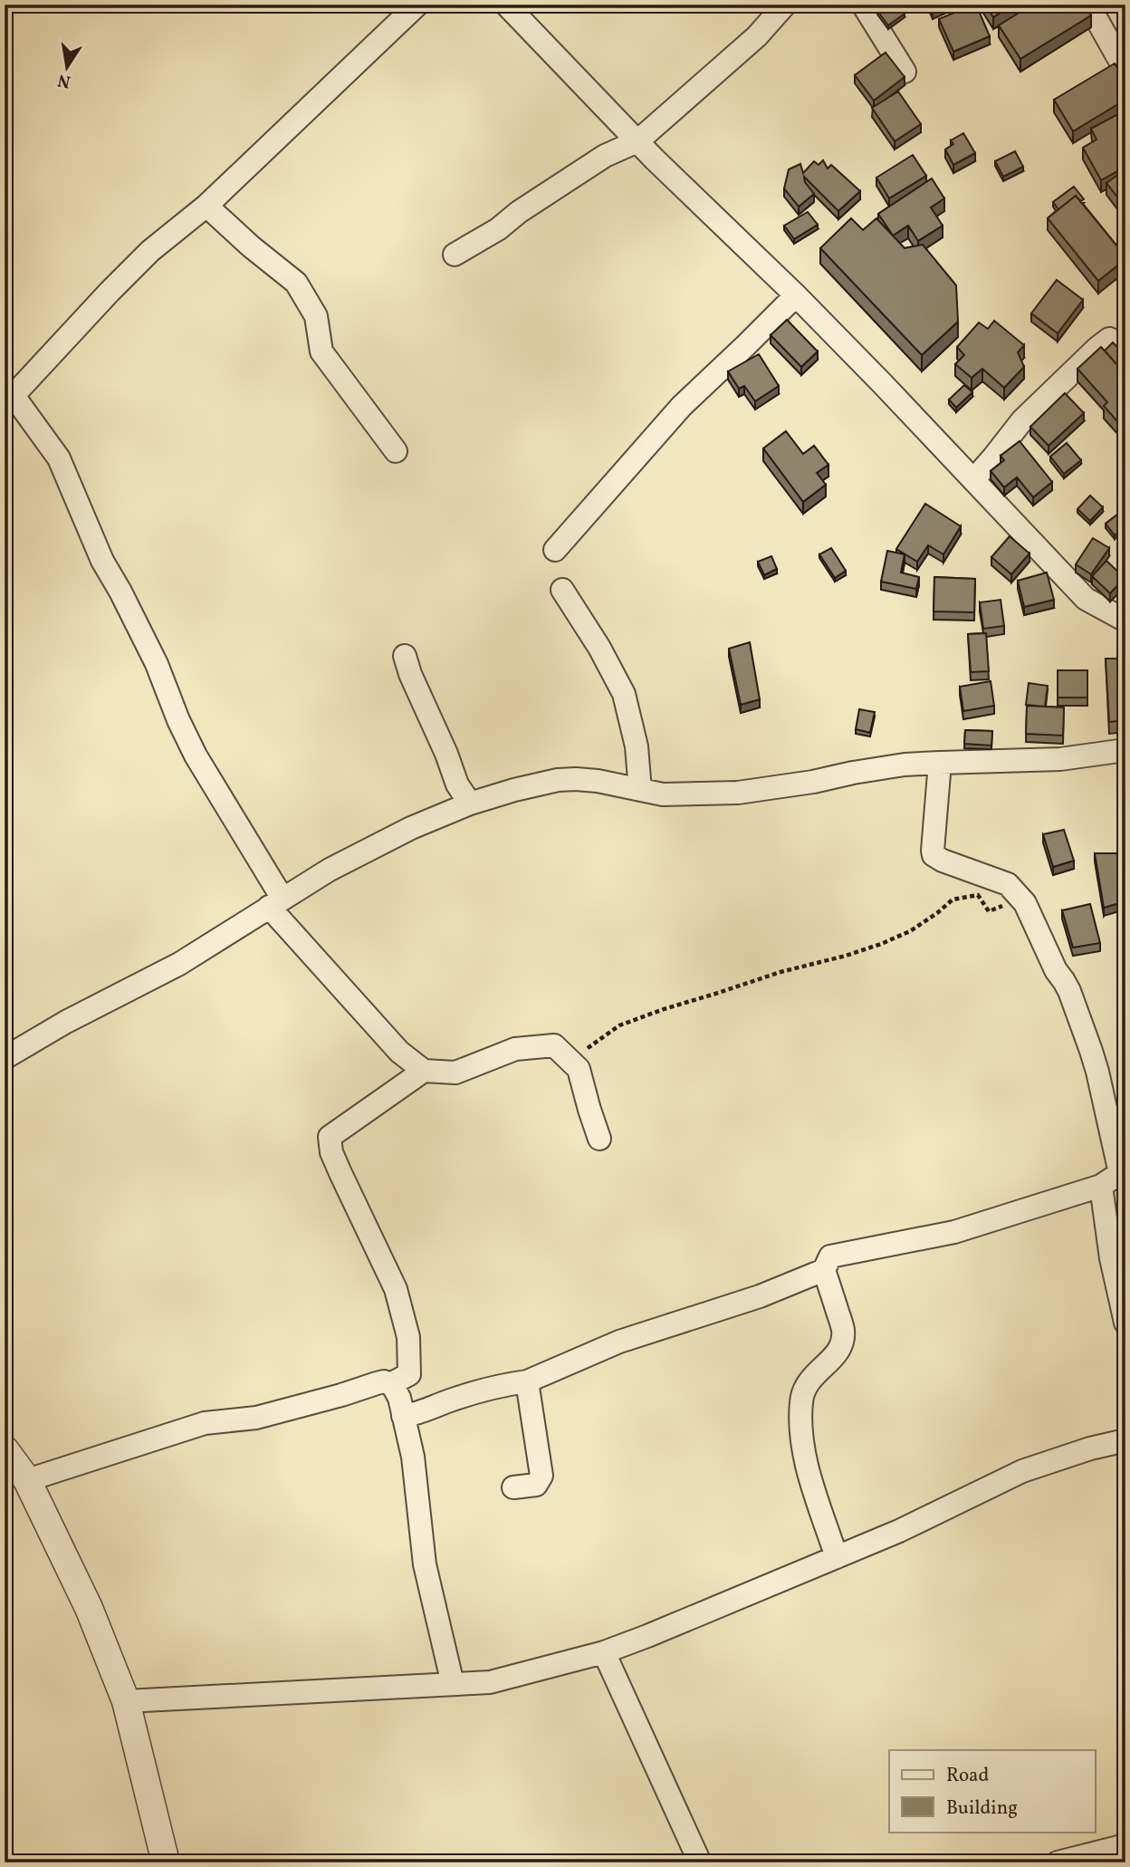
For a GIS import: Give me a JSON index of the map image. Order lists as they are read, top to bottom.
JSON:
{
  "legend": ["Road", "Building"],
  "north": "bottom"
}
